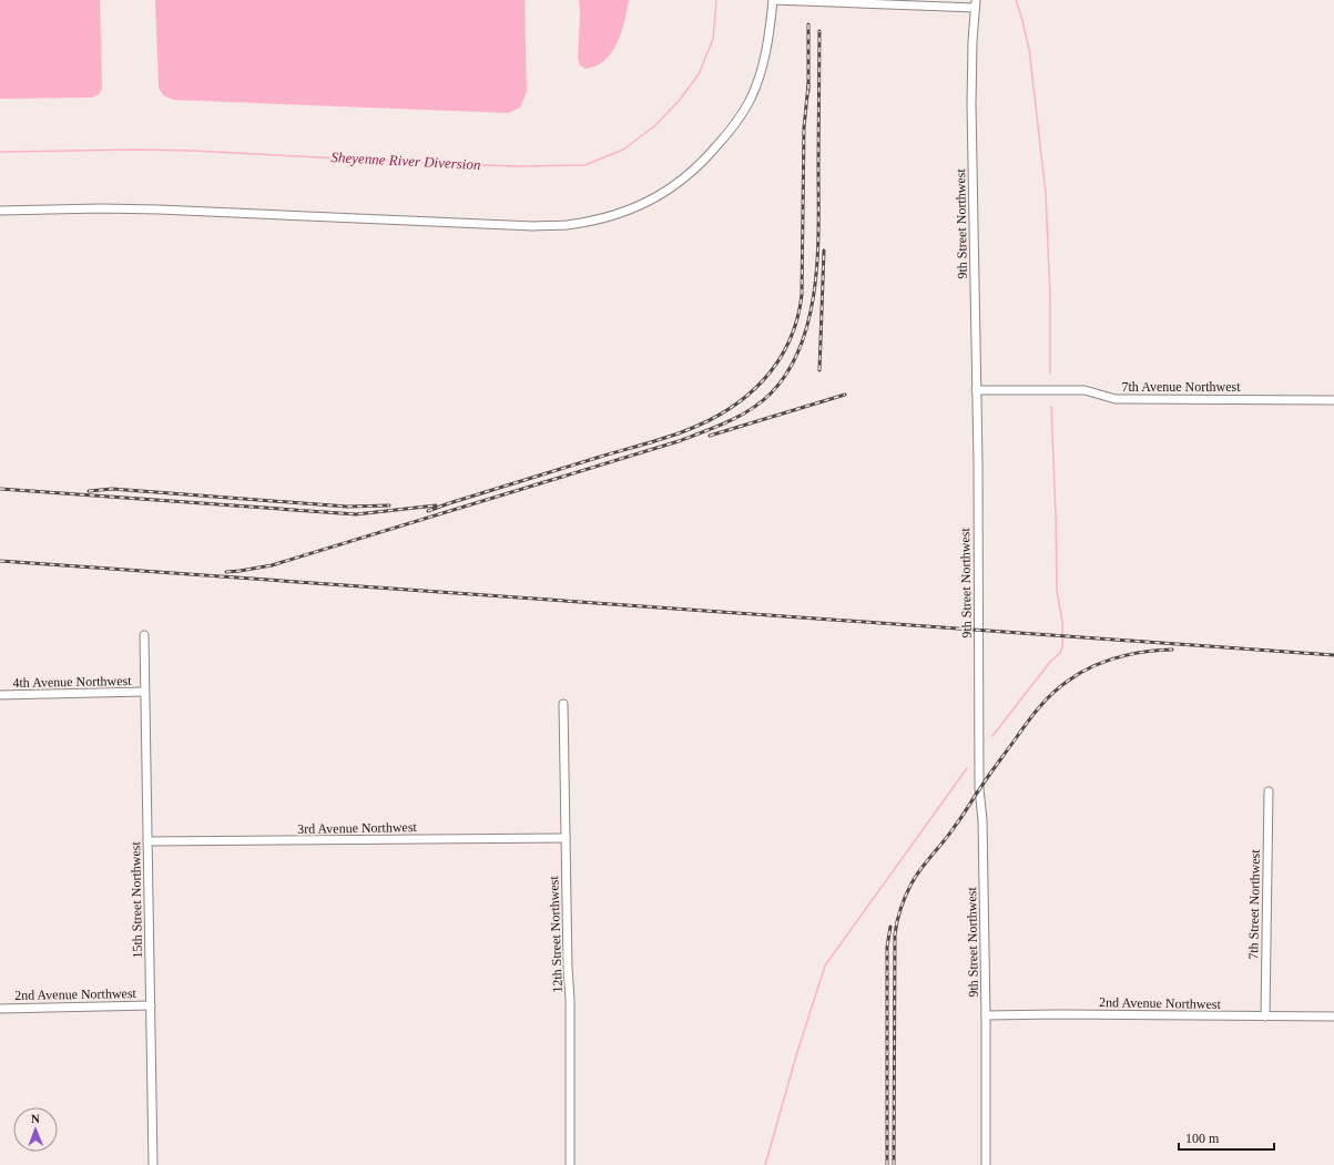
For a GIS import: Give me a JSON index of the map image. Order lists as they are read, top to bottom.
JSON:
{
  "streets": {
    "street": [
      "9th Street Northwest",
      "7th Avenue Northwest",
      "4th Avenue Northwest",
      "3rd Avenue Northwest",
      "15th Street Northwest",
      "7th Street Northwest",
      "12th Street Northwest",
      "2nd Avenue Northwest"
    ]
  },
  "crossings": [
    ["9th Street Northwest", "7th Avenue Northwest"],
    ["9th Street Northwest", "2nd Avenue Northwest"],
    ["4th Avenue Northwest", "15th Street Northwest"],
    ["3rd Avenue Northwest", "15th Street Northwest"],
    ["3rd Avenue Northwest", "12th Street Northwest"],
    ["15th Street Northwest", "2nd Avenue Northwest"],
    ["7th Street Northwest", "2nd Avenue Northwest"]
  ],
  "water": ["Sheyenne River Diversion"],
  "scale_bar": "100 m",
  "north": "top"
}
